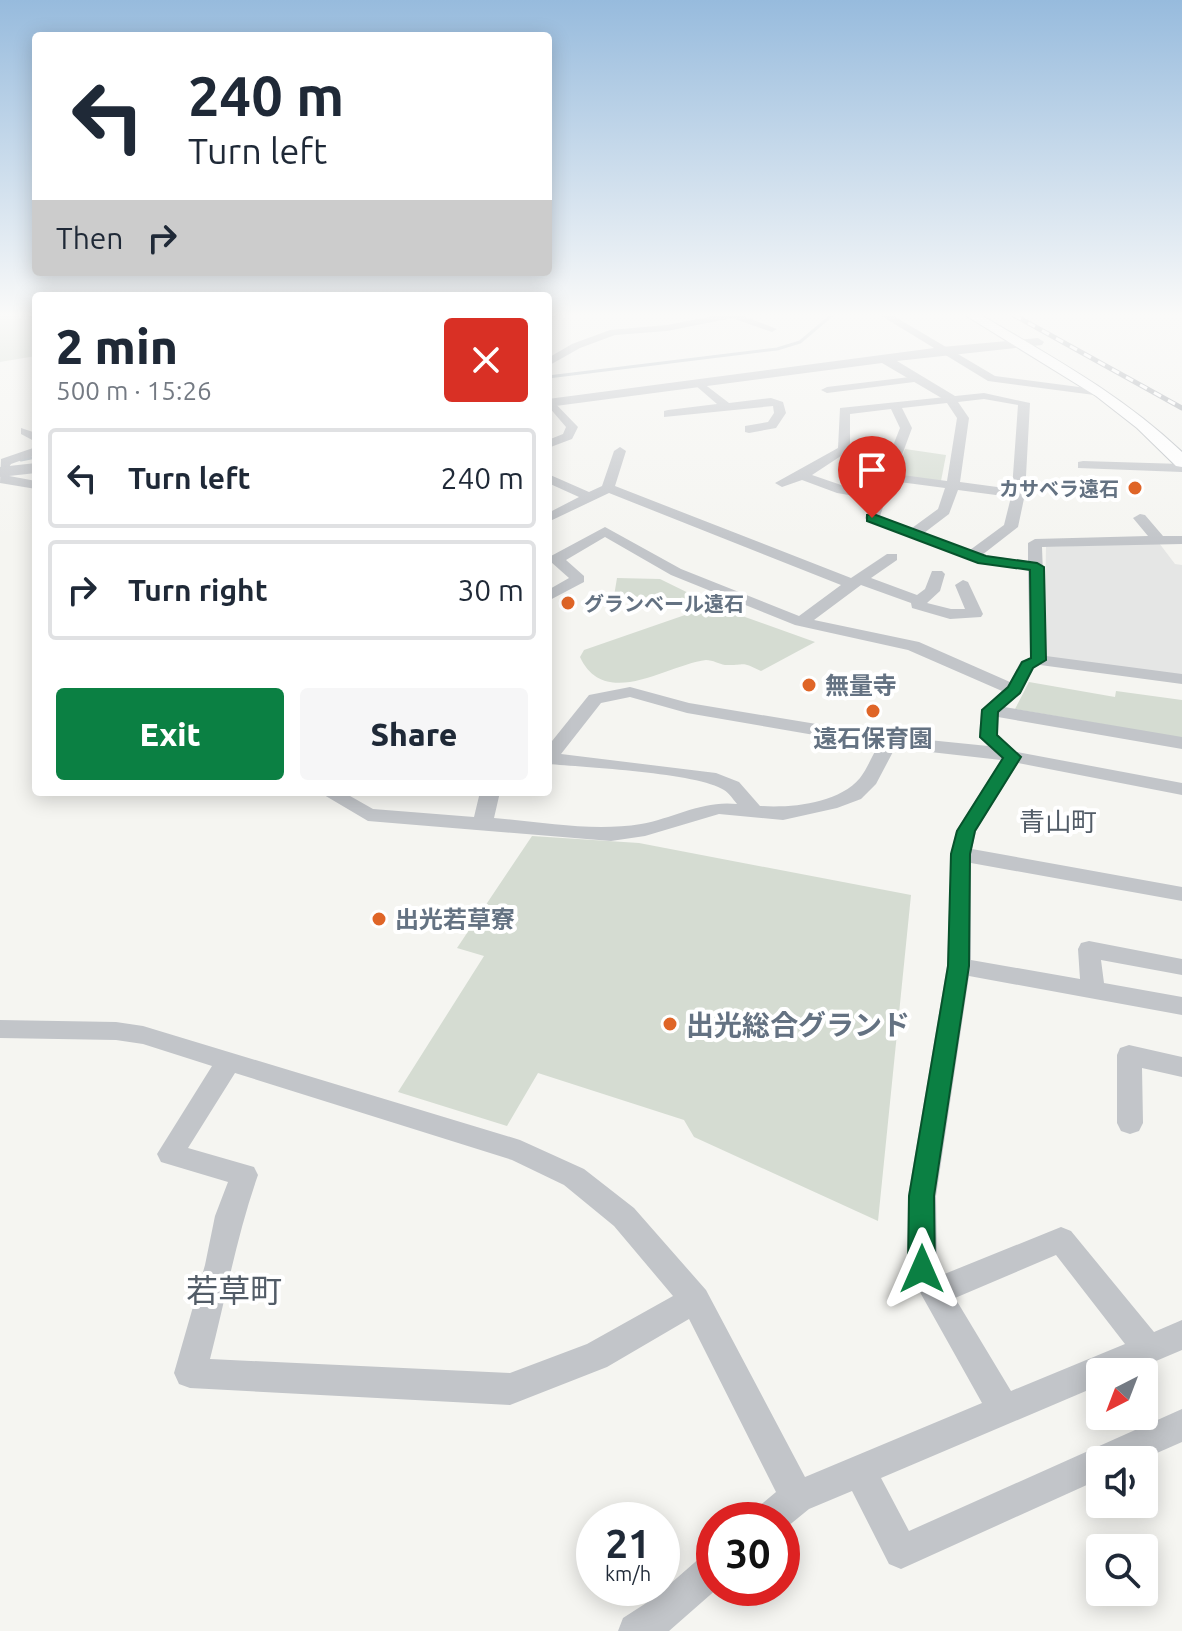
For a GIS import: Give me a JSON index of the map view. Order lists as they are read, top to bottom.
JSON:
{
  "districts": ["青山町", "若草町"],
  "places": [
    "カサベラ遠石",
    "グランベール遠石",
    "無量寺",
    "遠石保育園",
    "出光若草寮",
    "出光総合グランド"
  ],
  "north": "bottom left",
  "page": {
    "turn": ["240 m", "Turn left"],
    "then": "Then",
    "heading": ["2 min", "500 m · 15:26"],
    "list": [
      {
        "name": "Turn left",
        "value": "240 m"
      },
      {
        "name": "Turn right",
        "value": "30 m"
      }
    ],
    "buttons": ["Exit", "Share"],
    "speed": "21 km/h",
    "limit": "30"
  }
}
